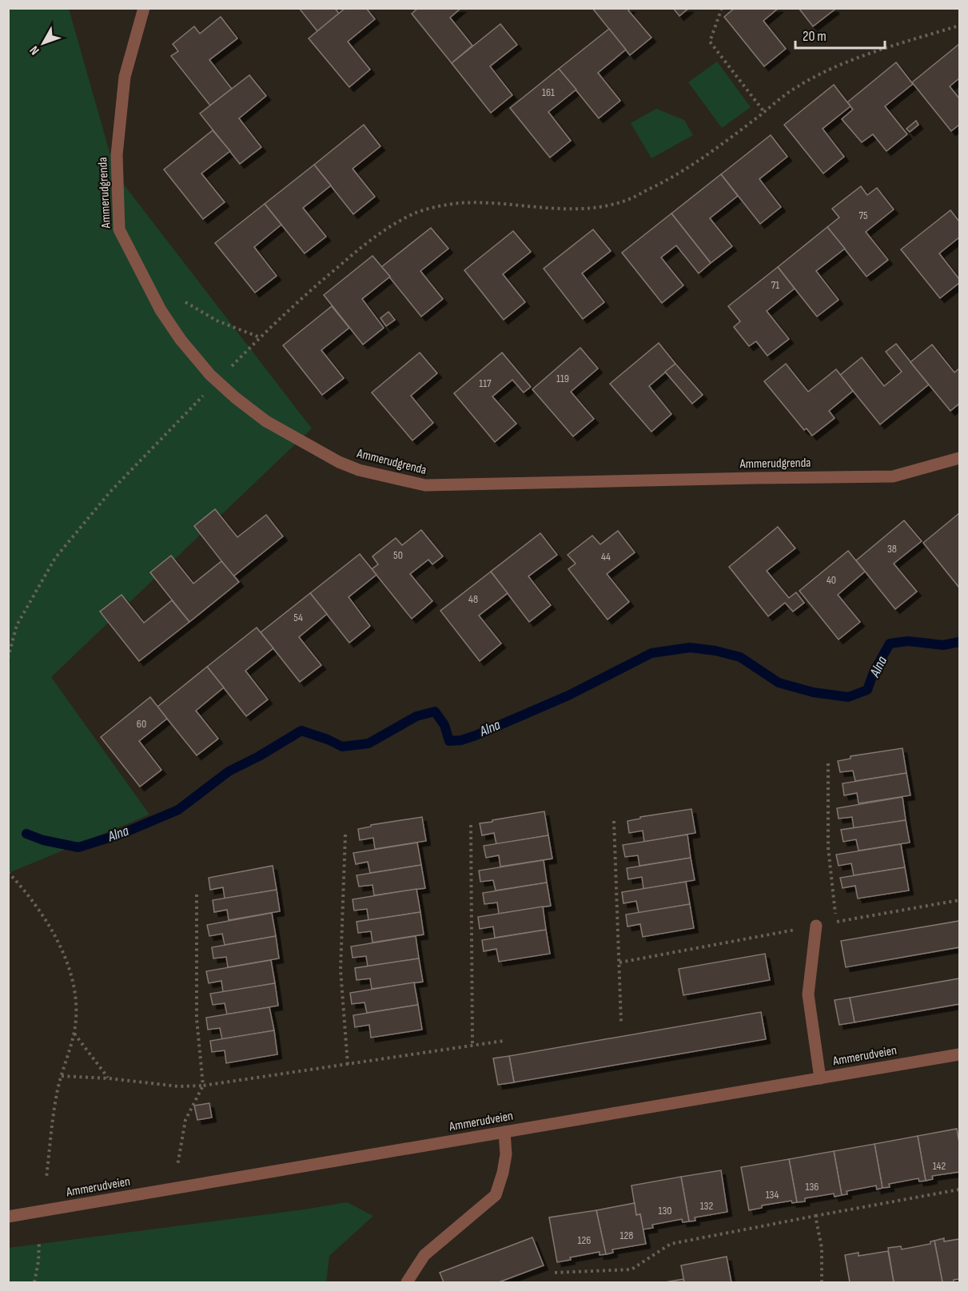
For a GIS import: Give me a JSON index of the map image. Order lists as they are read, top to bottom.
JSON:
{
  "streets": {
    "street": ["Ammerudgrenda", "Ammerudveien"]
  },
  "water": ["Alna"],
  "house_numbers": [
    "161",
    "75",
    "71",
    "119",
    "117",
    "38",
    "50",
    "44",
    "40",
    "48",
    "54",
    "60",
    "142",
    "136",
    "134",
    "132",
    "130",
    "128",
    "126"
  ],
  "scale_bar": "20 m",
  "north": "bottom left"
}
